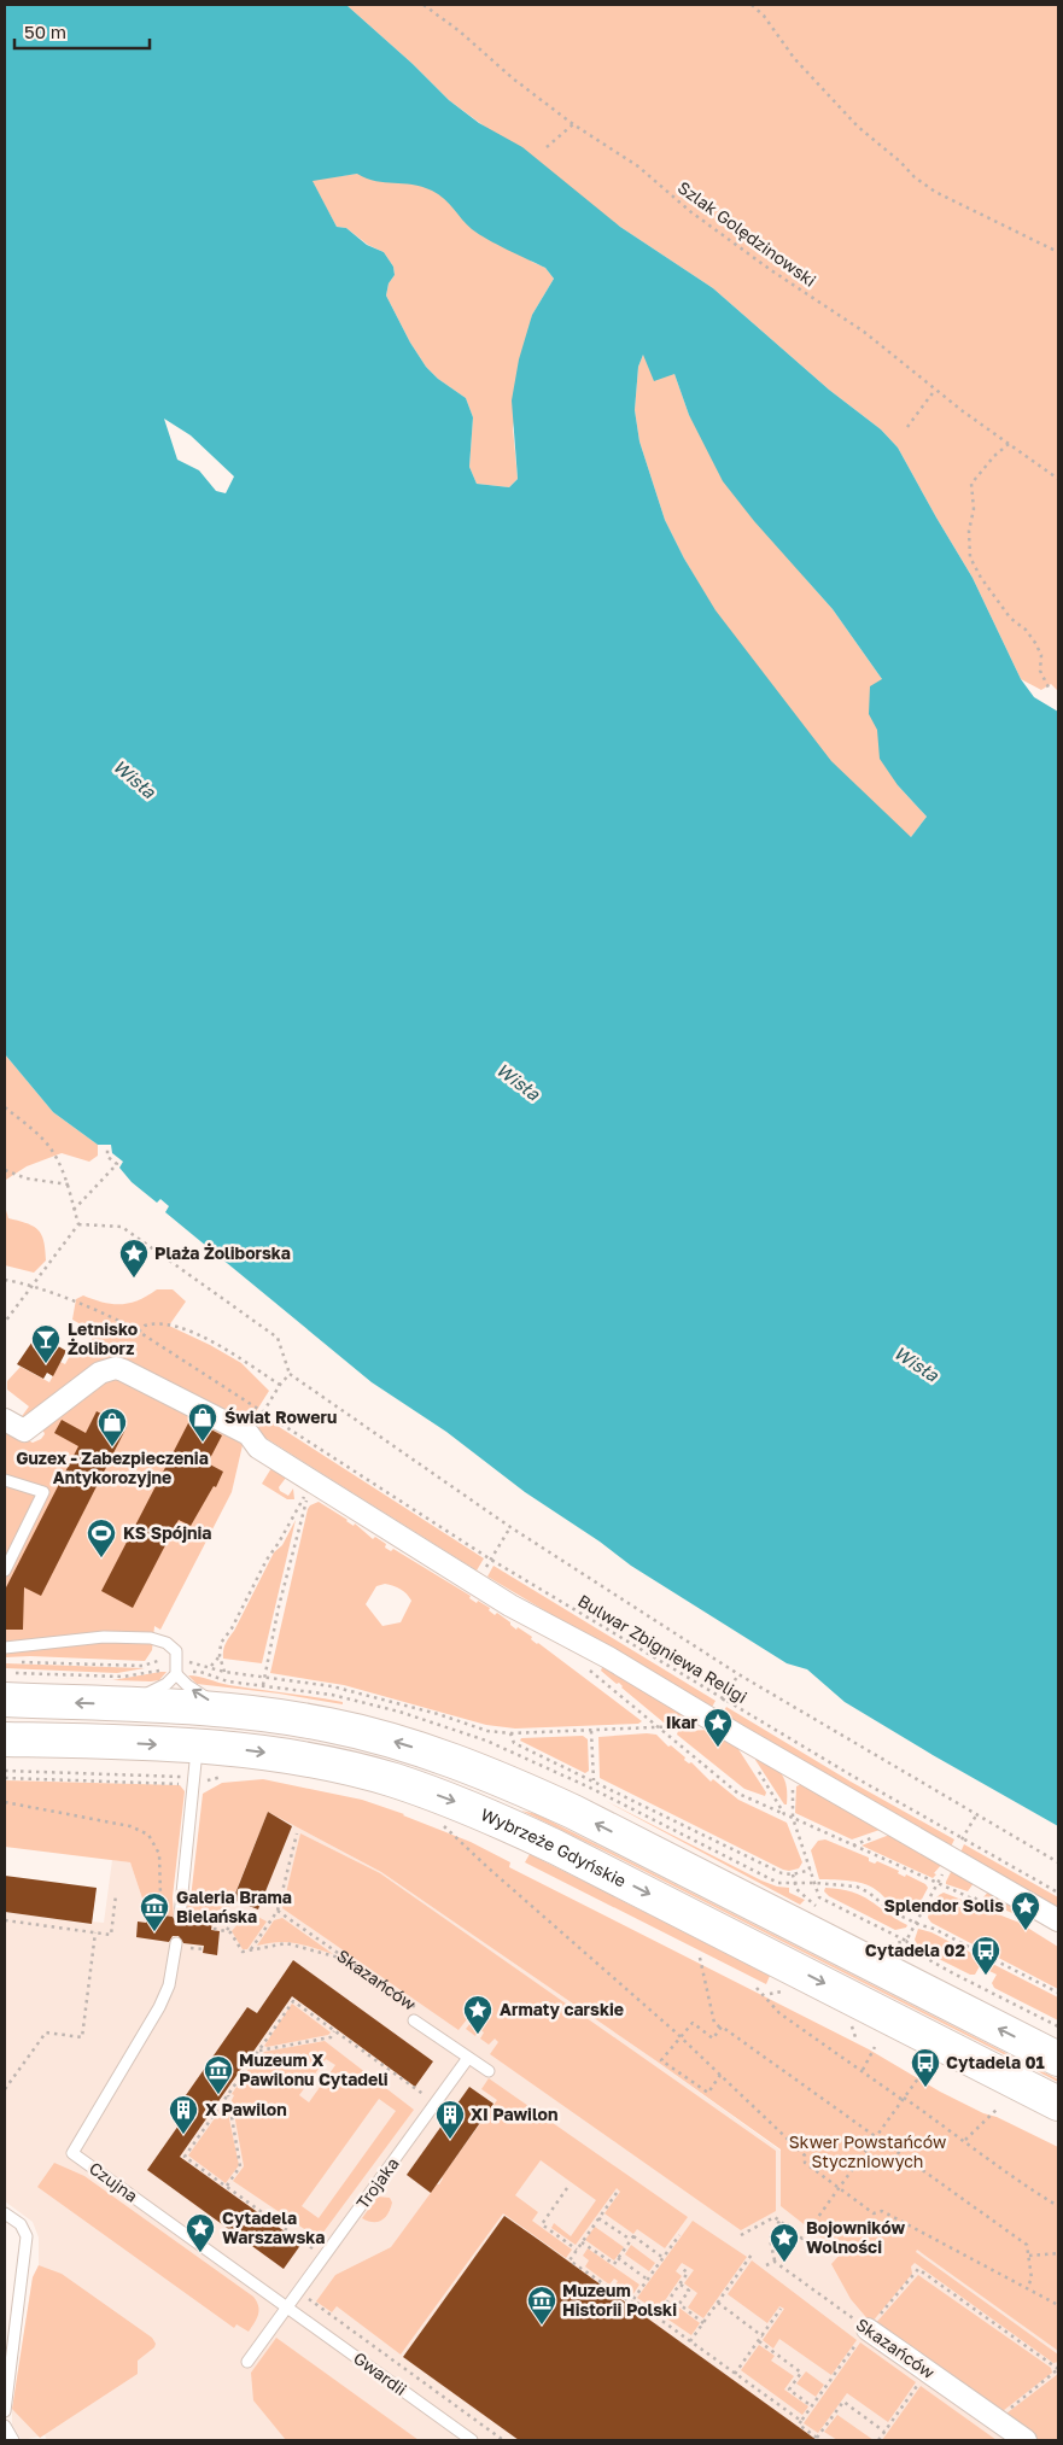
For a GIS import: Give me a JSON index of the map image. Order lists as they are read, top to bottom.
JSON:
{
  "streets": {
    "main road": ["Wybrzeże Gdyńskie"],
    "street": ["Skazańców"],
    "lane": ["Czujna", "Trojaka", "Gwardii"],
    "path": ["Szlak Golędzinowski", "Bulwar Zbigniewa Religi"]
  },
  "crossings": [
    ["Skazańców", "Trojaka"],
    ["Czujna", "Trojaka"],
    ["Czujna", "Gwardii"],
    ["Trojaka", "Gwardii"]
  ],
  "water": ["Wisła"],
  "parks": ["Skwer Powstańców Styczniowych"],
  "places": {
    "place": [
      "Plaża Żoliborska",
      "Ikar",
      "Splendor Solis",
      "Armaty carskie",
      "Cytadela Warszawska",
      "Bojowników Wolności"
    ],
    "bar": ["Letnisko Żoliborz"],
    "shop": ["Świat Roweru", "Guzex - Zabezpieczenia Antykorozyjne"],
    "sports": ["KS Spójnia"],
    "museum": ["Galeria Brama Bielańska", "Muzeum X Pawilonu Cytadeli", "Muzeum Historii Polski"],
    "bus stop": ["Cytadela 02", "Cytadela 01"],
    "building": ["X Pawilon", "XI Pawilon"]
  },
  "scale_bar": "50 m"
}
